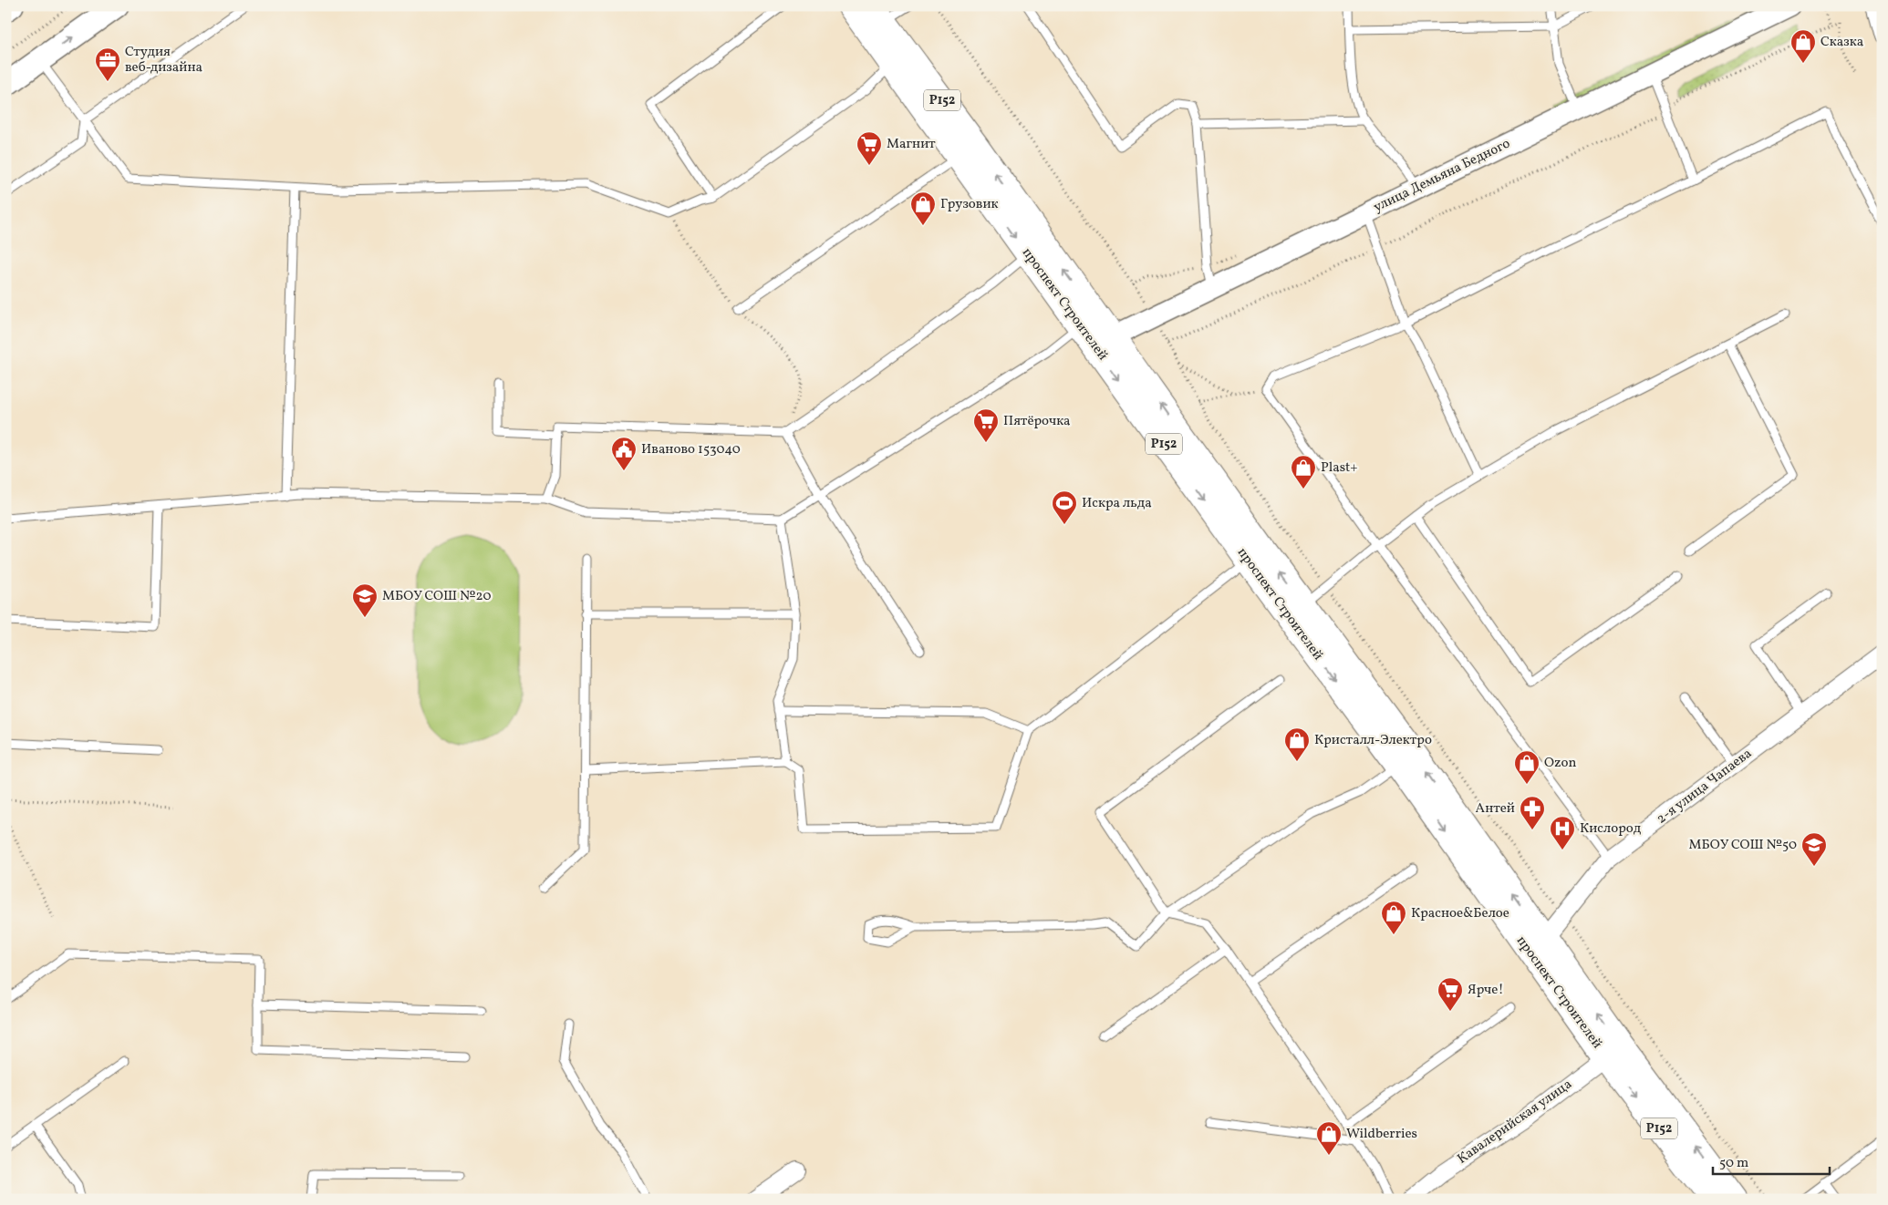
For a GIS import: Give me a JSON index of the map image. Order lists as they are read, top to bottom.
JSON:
{
  "streets": {
    "main road": ["Р152", "проспект Строителей"],
    "street": ["улица Демьяна Бедного", "2-я улица Чапаева", "Кавалерийская улица"]
  },
  "crossings": [
    ["улица Демьяна Бедного", "проспект Строителей"],
    ["проспект Строителей", "2-я улица Чапаева"],
    ["проспект Строителей", "Кавалерийская улица"]
  ],
  "places": {
    "shop": [
      "Сказка",
      "Грузовик",
      "Plast+",
      "Кристалл-Электро",
      "Ozon",
      "Красное&Белое",
      "Wildberries"
    ],
    "office": ["Студия веб-дизайна"],
    "supermarket": ["Магнит", "Пятёрочка", "Ярче!"],
    "public building": ["Иваново 153040"],
    "sports": ["Искра льда"],
    "school or university": ["МБОУ СОШ №20", "МБОУ СОШ №50"],
    "pharmacy": ["Антей"],
    "hospital": ["Кислород"]
  },
  "scale_bar": "50 m"
}
